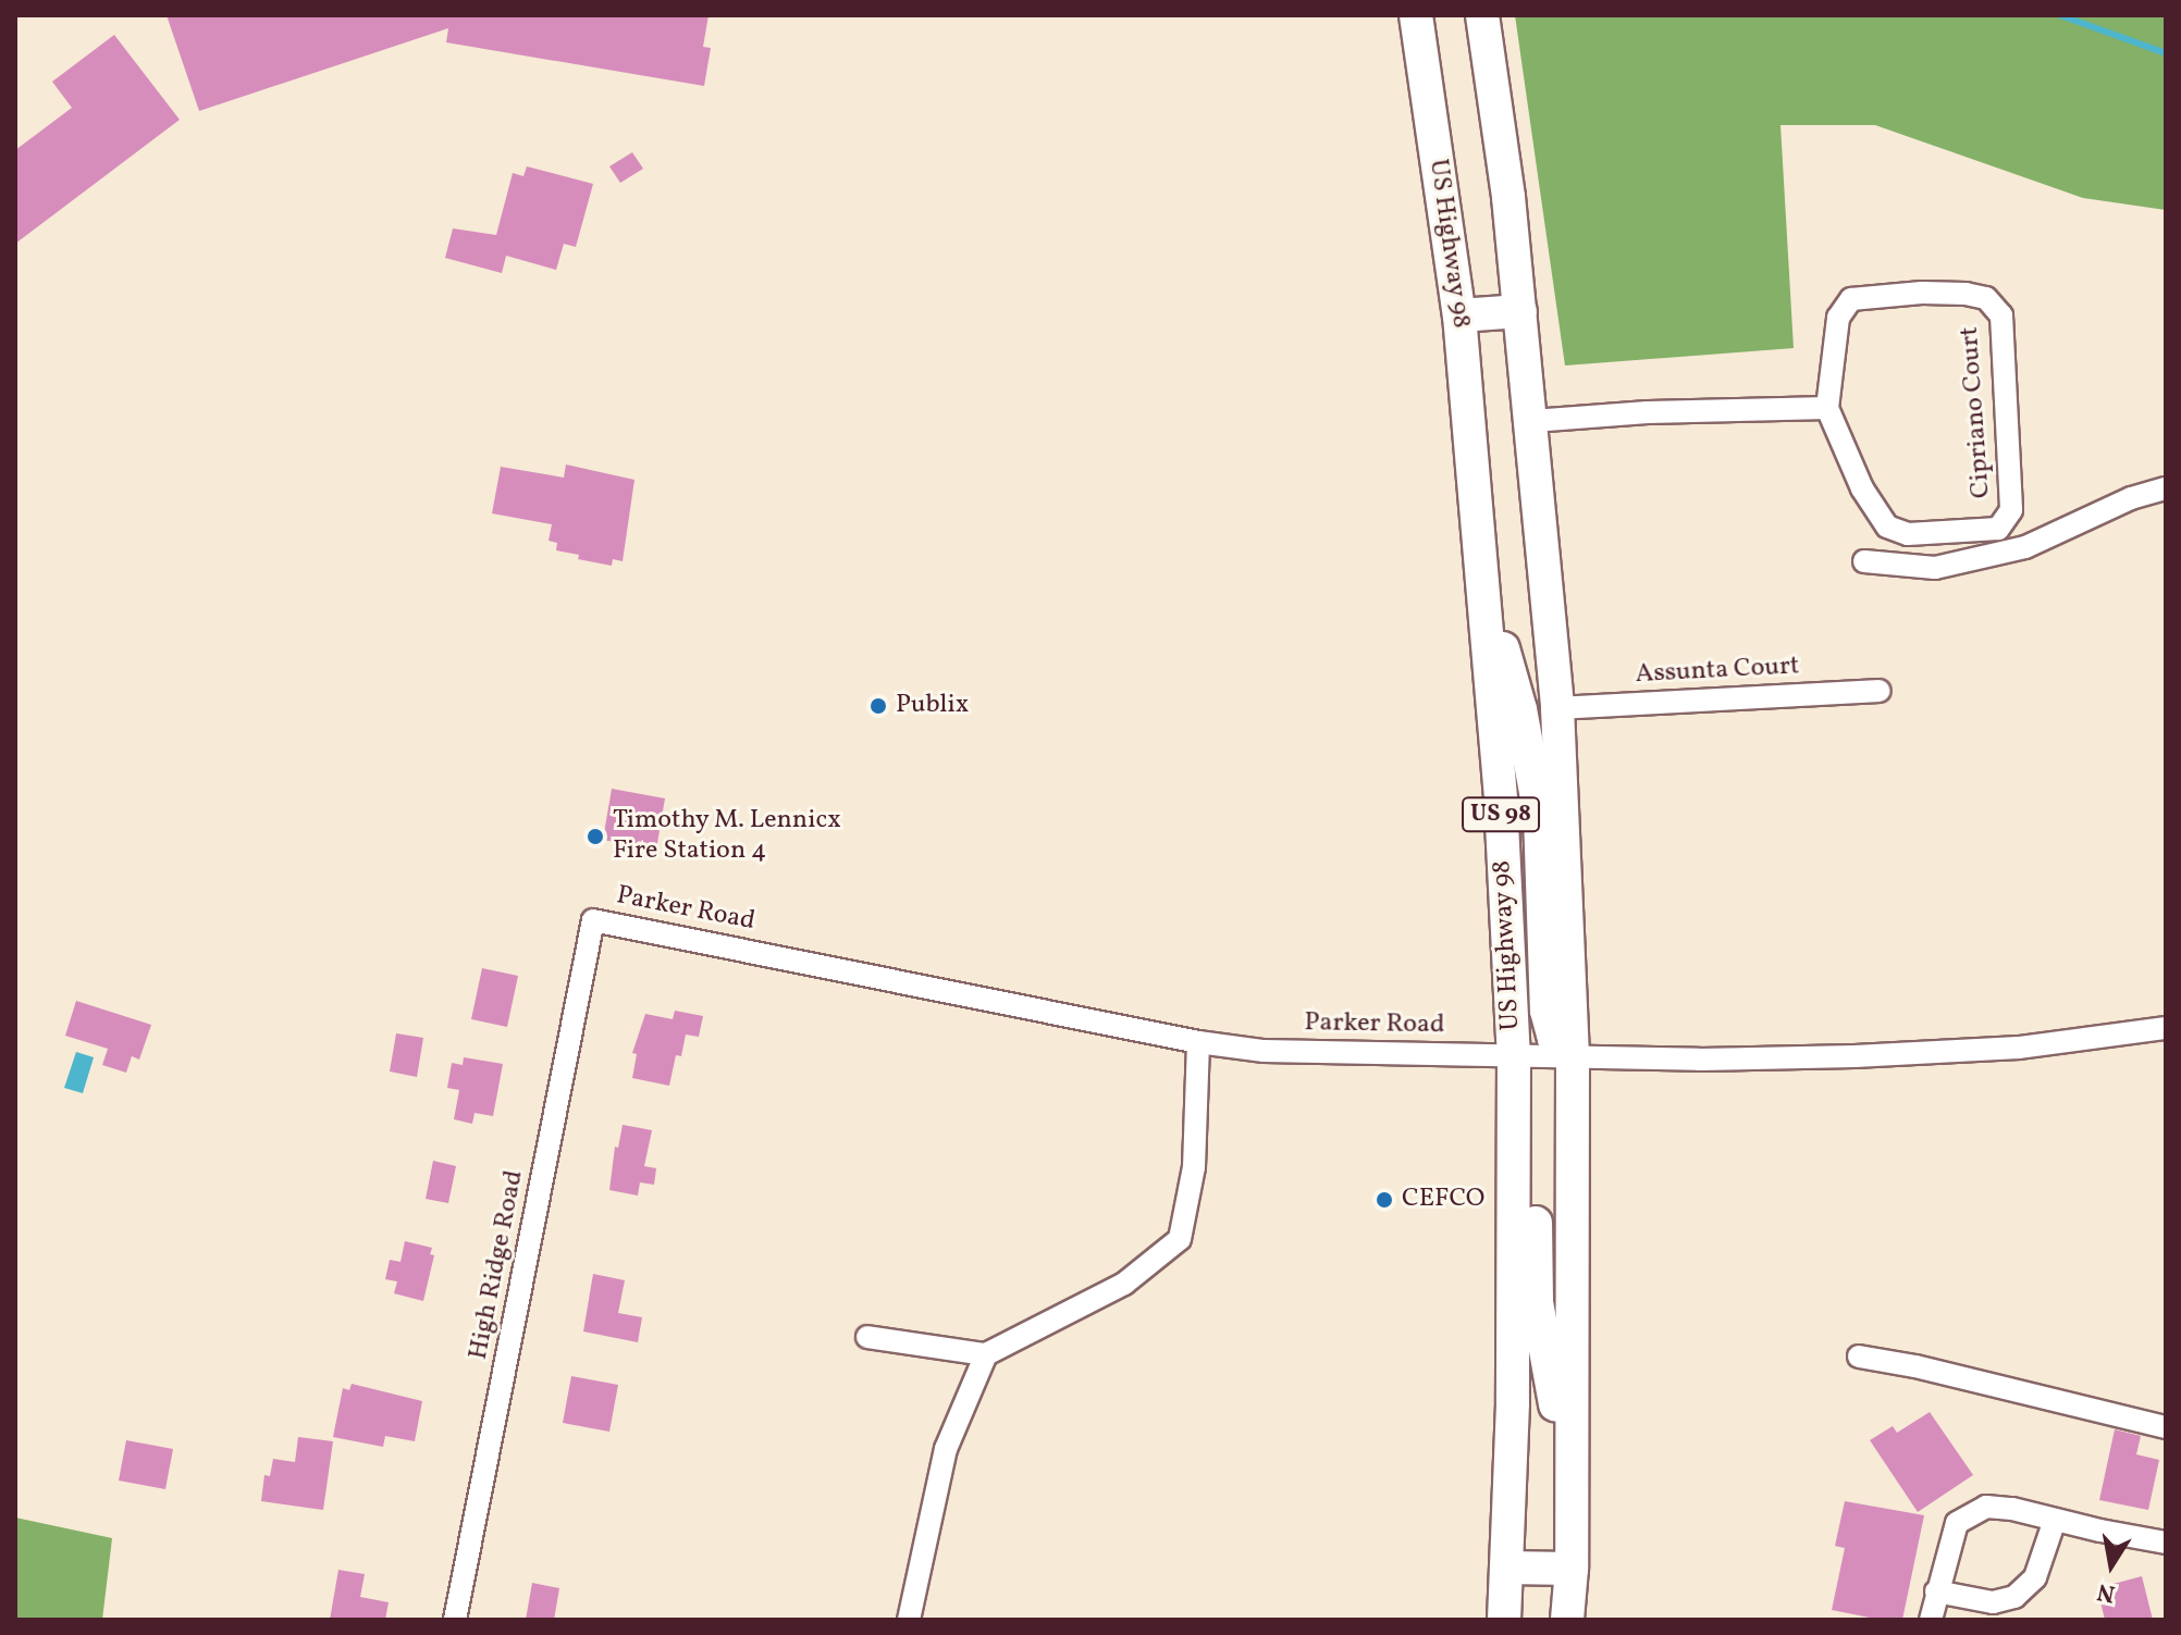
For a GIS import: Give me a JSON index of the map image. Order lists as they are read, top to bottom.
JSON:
{
  "streets": {
    "main road": ["US Highway 98", "US 98"],
    "street": [
      "Cipriano Court",
      "Assunta Court",
      "Parker Road",
      "High Ridge Road"
    ]
  },
  "crossings": [
    ["US Highway 98", "Parker Road"],
    ["Assunta Court", "US 98"],
    ["US 98", "Parker Road"],
    ["Parker Road", "High Ridge Road"]
  ],
  "places": ["Publix", "Timothy M. Lennicx Fire Station 4", "CEFCO"],
  "north": "bottom"
}
